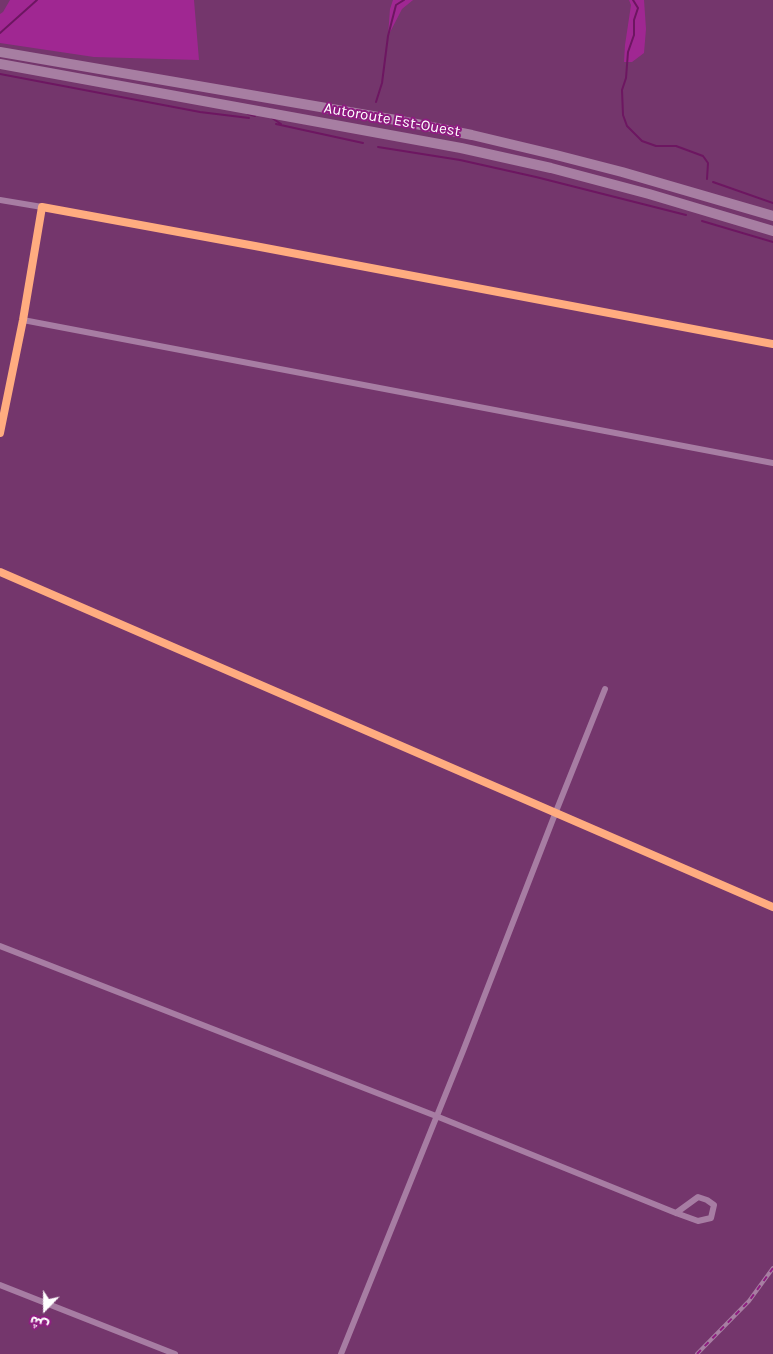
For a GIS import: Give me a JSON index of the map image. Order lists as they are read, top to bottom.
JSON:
{
  "streets": {
    "highway": ["Autoroute Est-Ouest"]
  },
  "north": "bottom"
}
